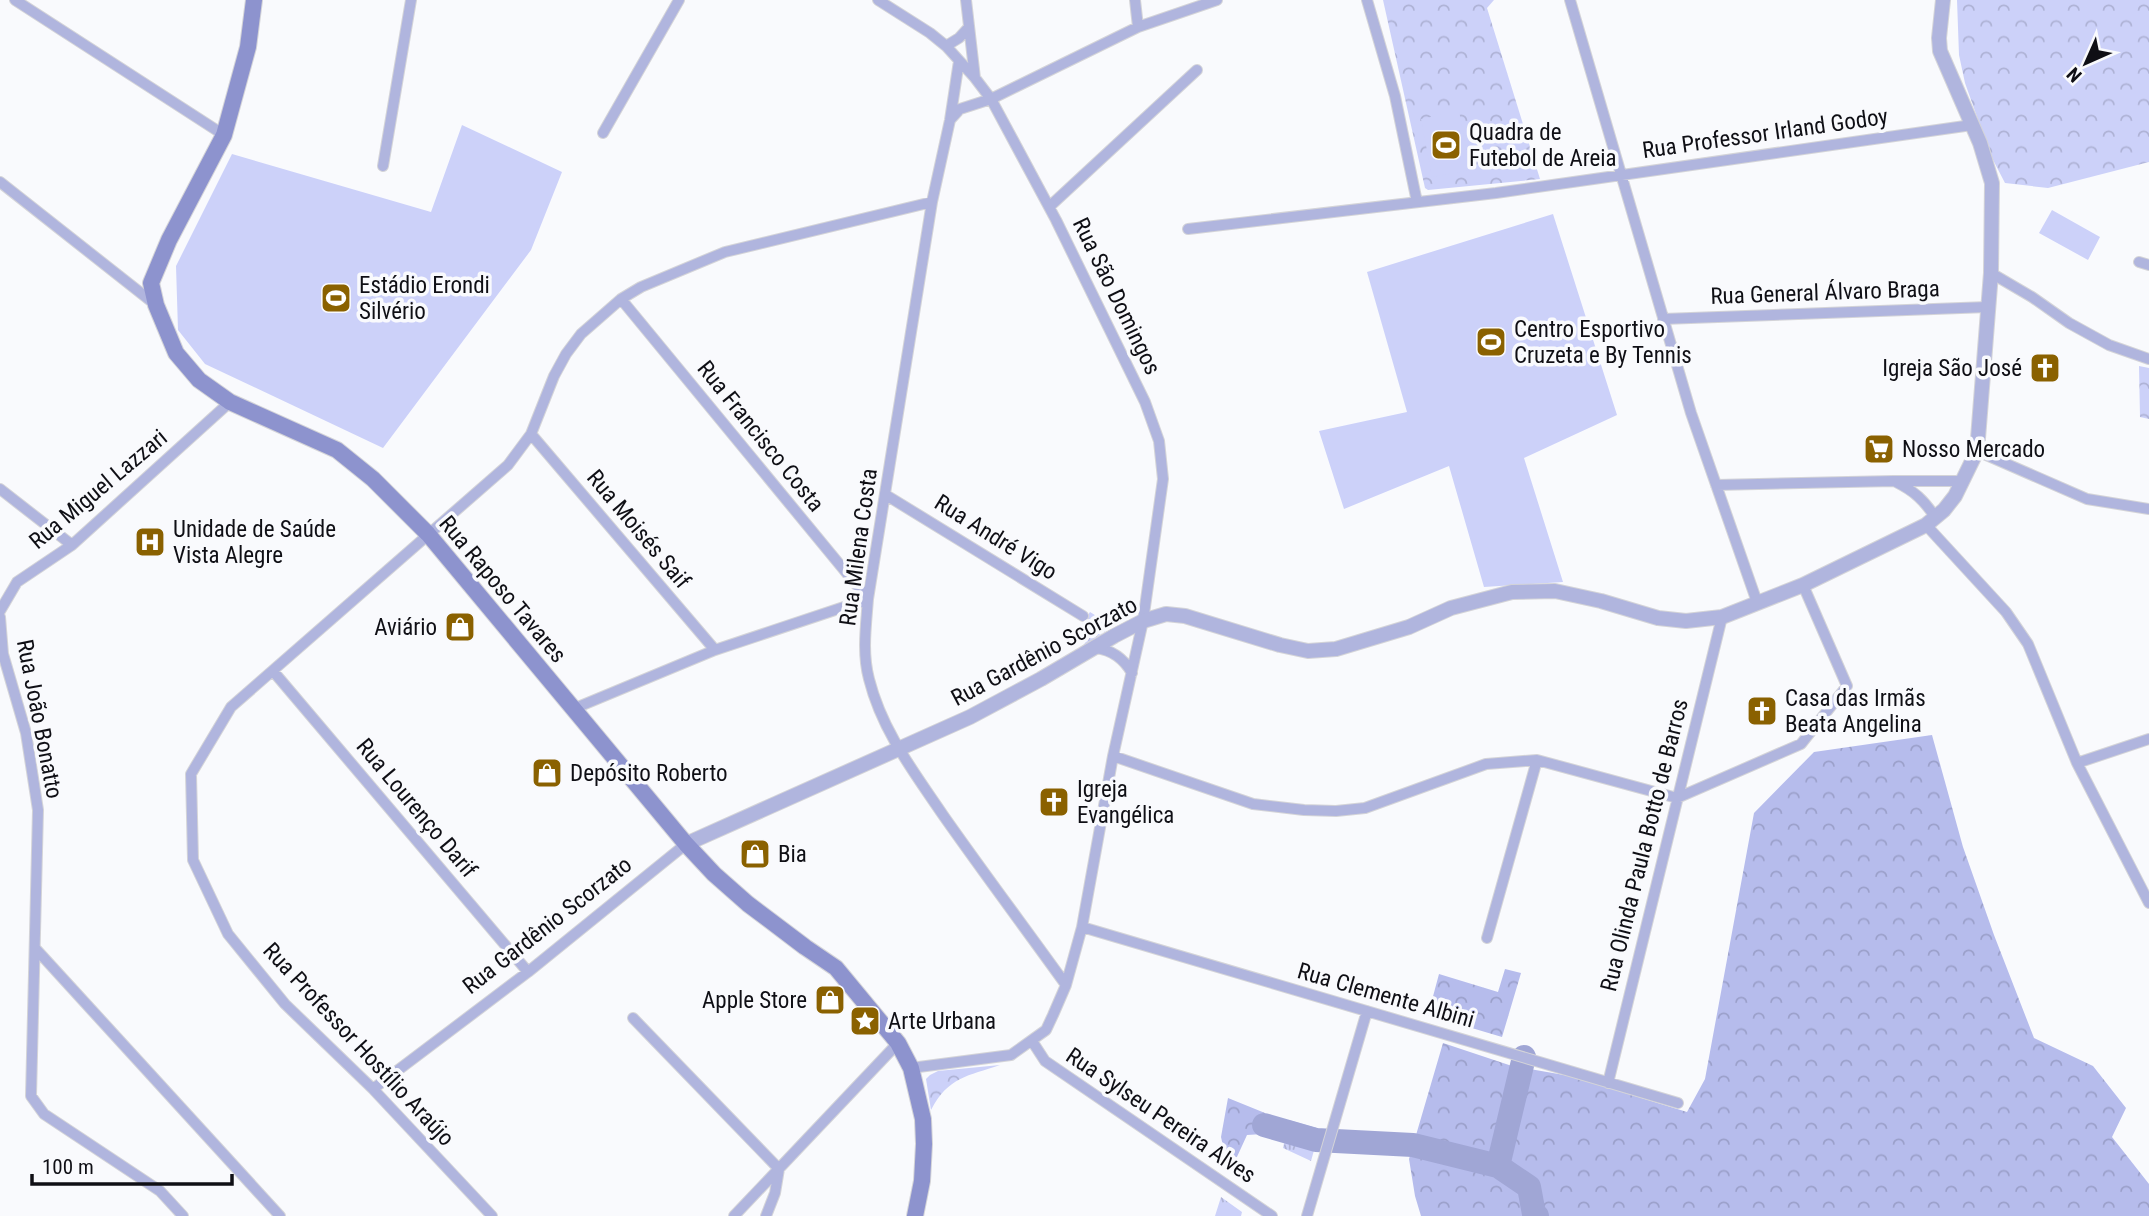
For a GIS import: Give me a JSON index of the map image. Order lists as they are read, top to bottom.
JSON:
{
  "streets": {
    "main road": ["Rua Raposo Tavares"],
    "street": [
      "Rua Professor Irland Godoy",
      "Rua General Álvaro Braga",
      "Rua São Domingos",
      "Rua Francisco Costa",
      "Rua Miguel Lazzari",
      "Rua Moisés Saif",
      "Rua André Vigo",
      "Rua Milena Costa",
      "Rua Gardênio Scorzato",
      "Rua João Bonatto",
      "Rua Lourenço Darif",
      "Rua Olinda Paula Botto de Barros",
      "Rua Clemente Albini",
      "Rua Professor Hostílio Araújo",
      "Rua Sylseu Pereira Alves"
    ]
  },
  "crossings": [
    ["Rua Professor Irland Godoy", "Rua Gardênio Scorzato"],
    ["Rua General Álvaro Braga", "Rua Gardênio Scorzato"],
    ["Rua São Domingos", "Rua Milena Costa"],
    ["Rua São Domingos", "Rua Raposo Tavares"],
    ["Rua São Domingos", "Rua Gardênio Scorzato"],
    ["Rua São Domingos", "Rua Clemente Albini"],
    ["Rua São Domingos", "Rua Sylseu Pereira Alves"],
    ["Rua Francisco Costa", "Rua Milena Costa"],
    ["Rua Francisco Costa", "Rua Professor Hostílio Araújo"],
    ["Rua Miguel Lazzari", "Rua Raposo Tavares"],
    ["Rua Moisés Saif", "Rua Professor Hostílio Araújo"],
    ["Rua André Vigo", "Rua Milena Costa"],
    ["Rua Milena Costa", "Rua Gardênio Scorzato"],
    ["Rua Milena Costa", "Rua Professor Hostílio Araújo"],
    ["Rua Raposo Tavares", "Rua Gardênio Scorzato"],
    ["Rua Raposo Tavares", "Rua Professor Hostílio Araújo"],
    ["Rua Gardênio Scorzato", "Rua Lourenço Darif"],
    ["Rua Gardênio Scorzato", "Rua Olinda Paula Botto de Barros"],
    ["Rua Gardênio Scorzato", "Rua Professor Hostílio Araújo"],
    ["Rua Lourenço Darif", "Rua Professor Hostílio Araújo"],
    ["Rua Olinda Paula Botto de Barros", "Rua Clemente Albini"]
  ],
  "places": {
    "sports": ["Quadra de Futebol de Areia", "Estádio Erondi Silvério", "Centro Esportivo Cruzeta e By Tennis"],
    "church": ["Igreja São José", "Casa das Irmãs Beata Angelina", "Igreja Evangélica"],
    "supermarket": ["Nosso Mercado"],
    "hospital": ["Unidade de Saúde Vista Alegre"],
    "shop": [
      "Aviário",
      "Depósito Roberto",
      "Bia",
      "Apple Store"
    ],
    "place": ["Arte Urbana"]
  },
  "scale_bar": "100 m",
  "north": "bottom left"
}
